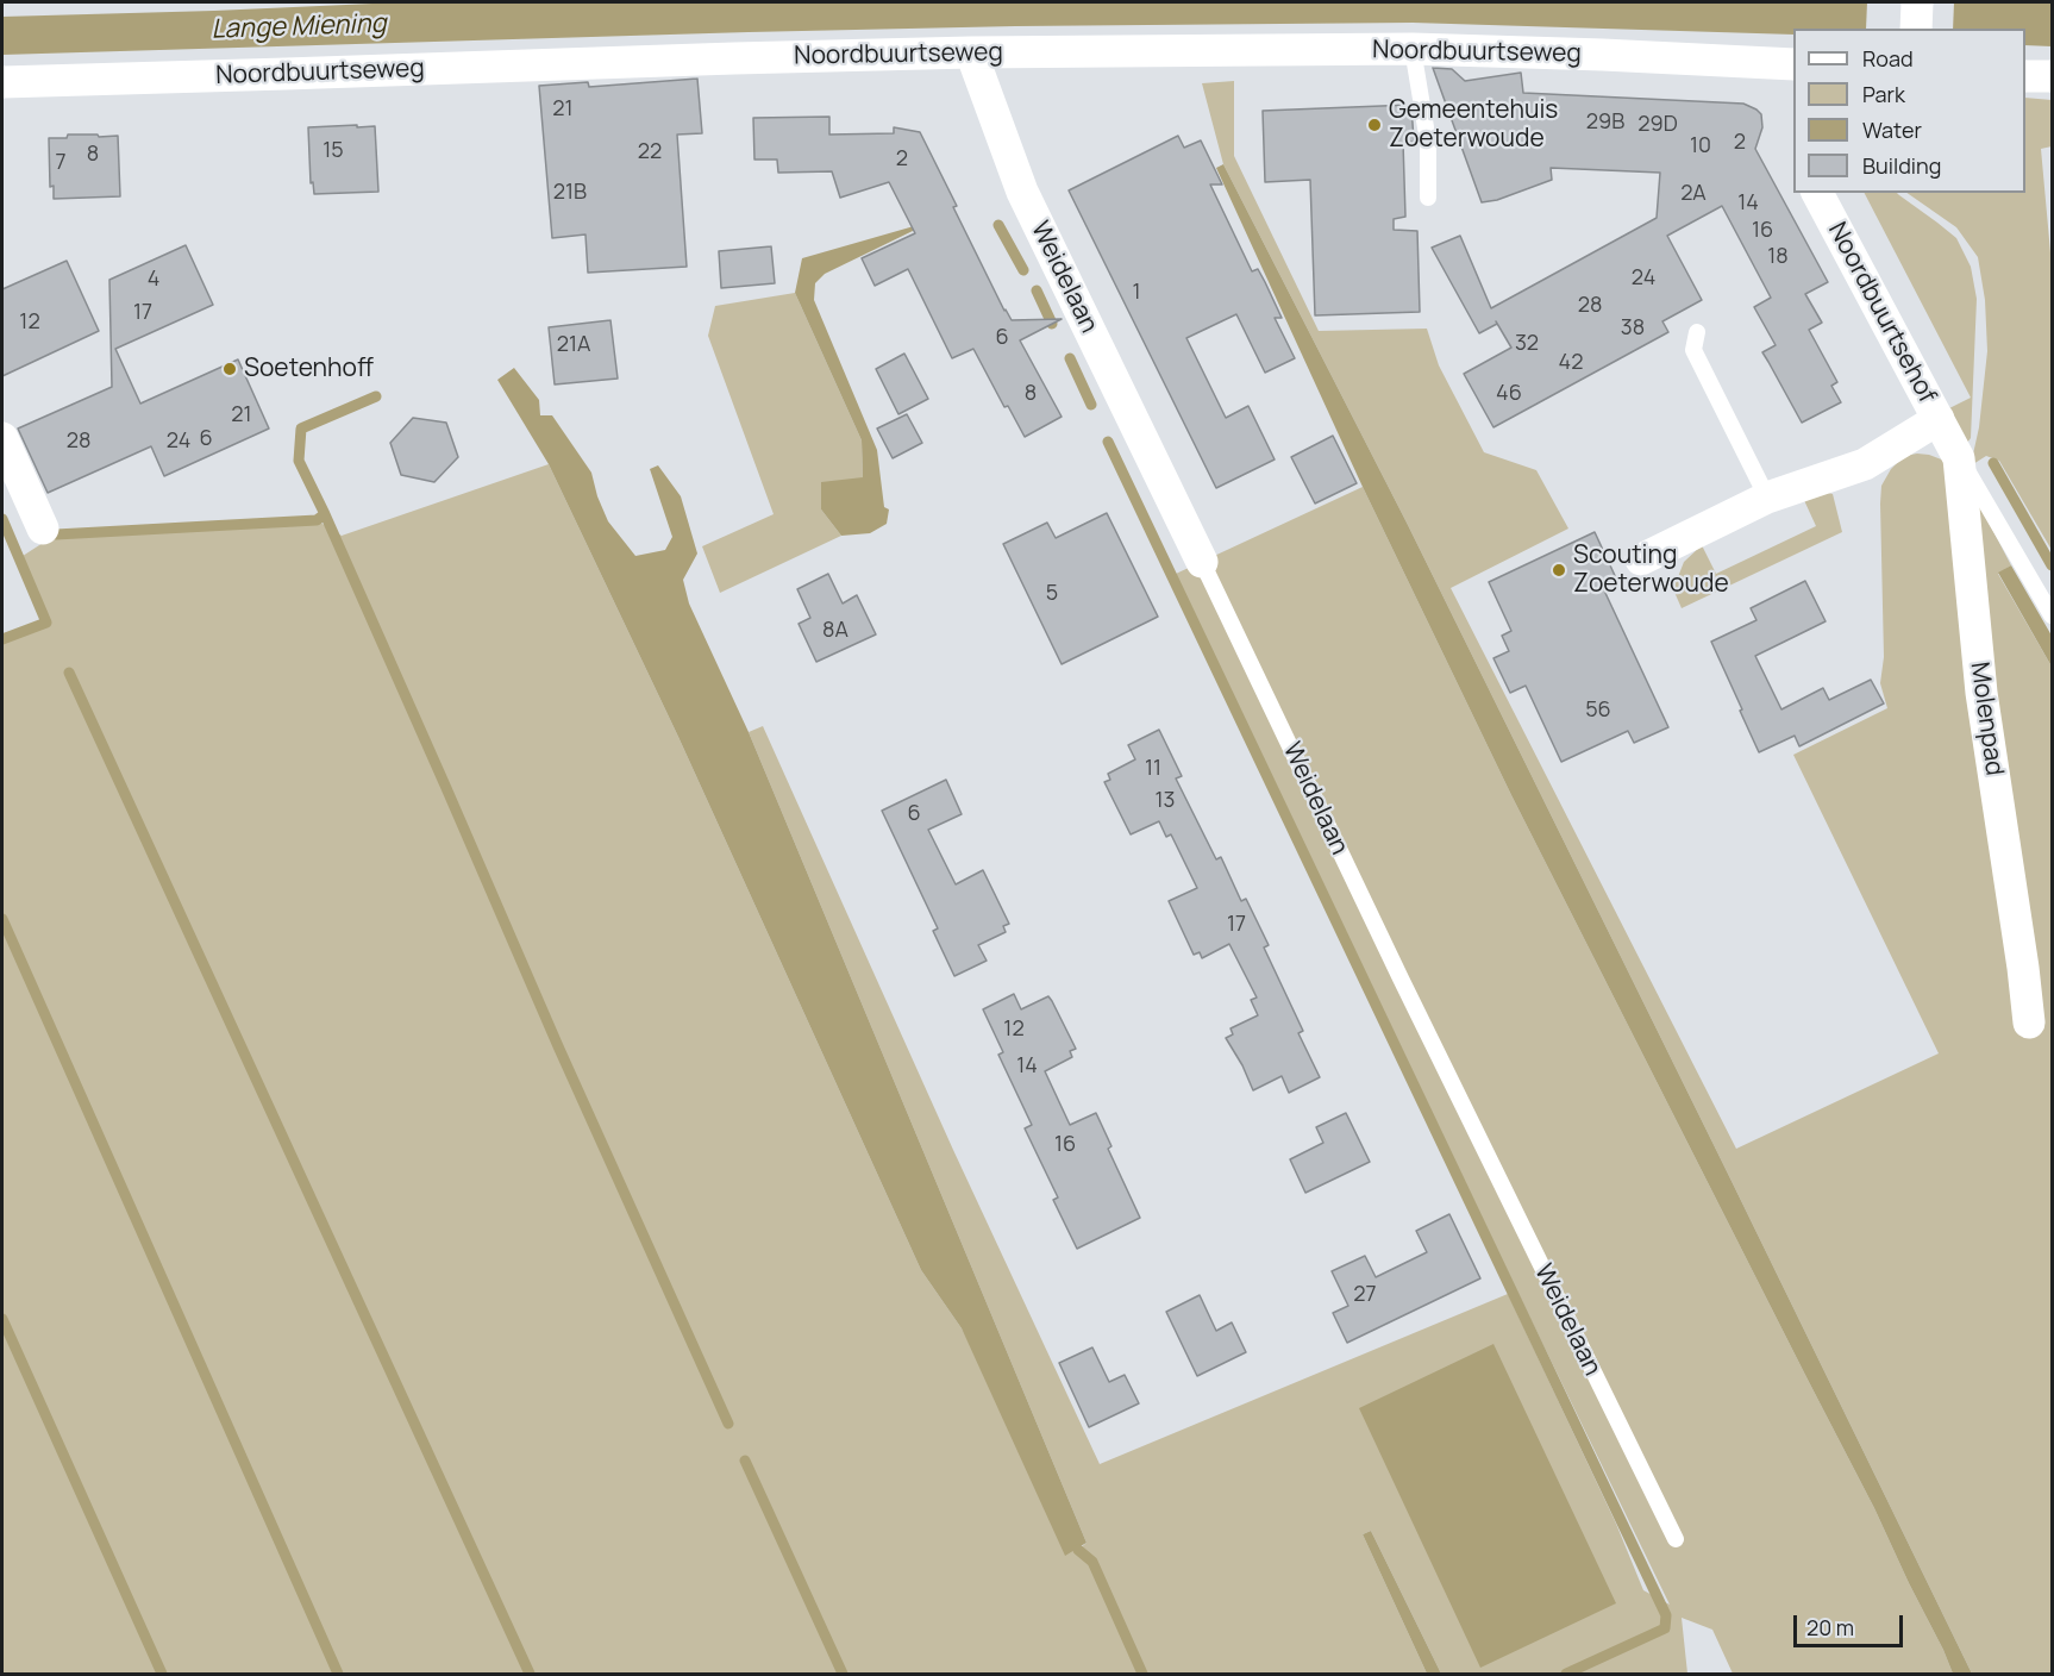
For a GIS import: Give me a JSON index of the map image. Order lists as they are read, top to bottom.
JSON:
{
  "streets": {
    "street": [
      "Noordbuurtseweg",
      "Weidelaan",
      "Noordbuurtsehof",
      "Molenpad"
    ]
  },
  "crossings": [
    ["Noordbuurtseweg", "Weidelaan"],
    ["Noordbuurtsehof", "Molenpad"]
  ],
  "water": ["Lange Miening"],
  "places": ["Gemeentehuis Zoeterwoude", "Soetenhoff", "Scouting Zoeterwoude"],
  "house_numbers": [
    "21",
    "29B",
    "29D",
    "2",
    "10",
    "15",
    "22",
    "8",
    "2",
    "7",
    "21B",
    "2A",
    "14",
    "16",
    "18",
    "24",
    "4",
    "1",
    "28",
    "17",
    "12",
    "38",
    "6",
    "32",
    "21A",
    "42",
    "8",
    "46",
    "21",
    "6",
    "28",
    "24",
    "5",
    "8A",
    "56",
    "11",
    "13",
    "6",
    "17",
    "12",
    "14",
    "16",
    "27"
  ],
  "legend": [
    "Road",
    "Park",
    "Water",
    "Building"
  ],
  "scale_bar": "20 m"
}
